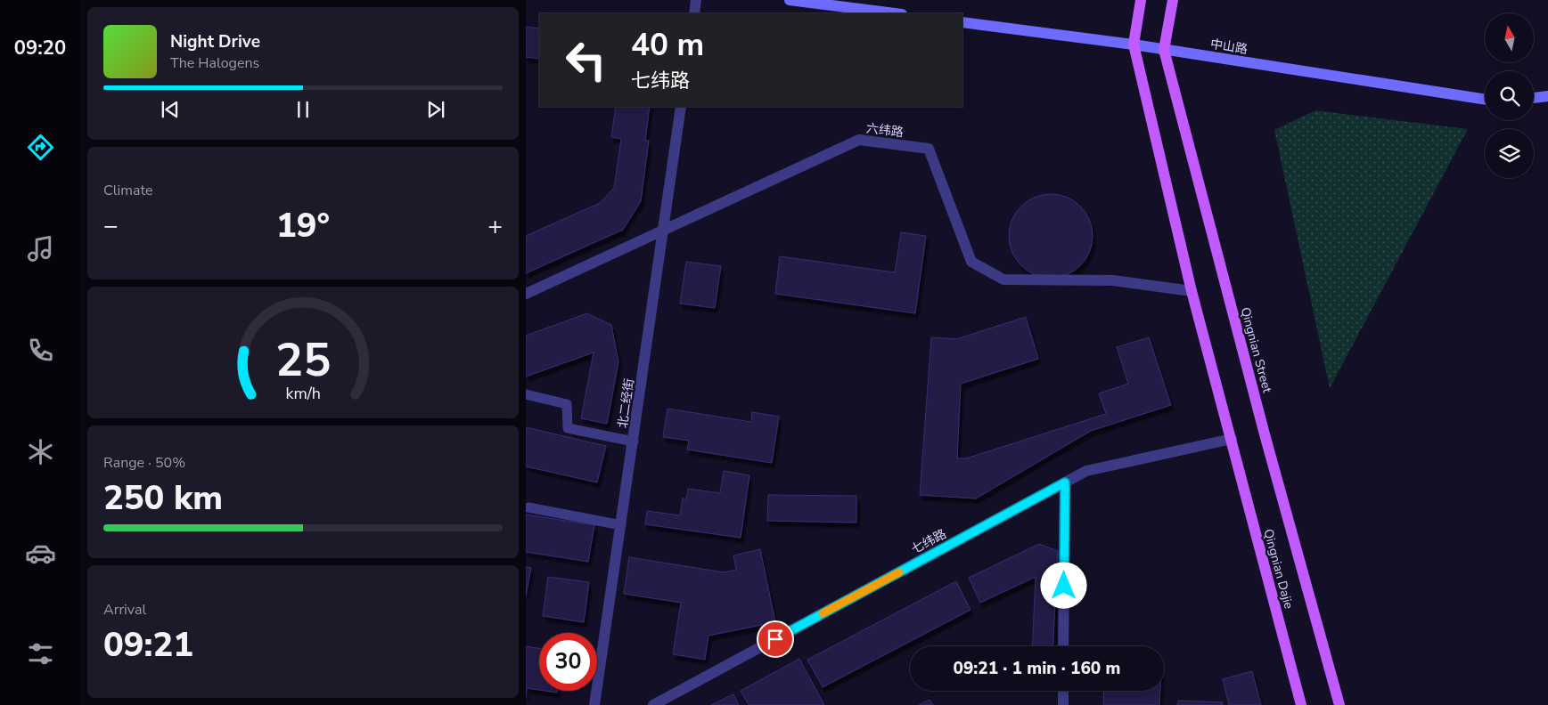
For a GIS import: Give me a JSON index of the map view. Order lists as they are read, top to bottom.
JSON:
{
  "streets": {
    "main road": ["Qingnian Street", "Qingnian Dajie"],
    "street": [
      "中山路",
      "六纬路",
      "北二经街",
      "七纬路"
    ]
  },
  "crossings": [
    ["中山路", "Qingnian Street"],
    ["六纬路", "北二经街"],
    ["七纬路", "Qingnian Dajie"]
  ],
  "north": "top",
  "page": {
    "tabs": "09:20",
    "turn": ["40 m", "七纬路"],
    "song": ["Night Drive", "The Halogens"],
    "tile": [
      "Climate",
      ["Range · 50%", "250 km"],
      ["Arrival", "09:21"]
    ],
    "heat": ["−", "19°", "+"],
    "limit": "30",
    "trip": "09:21 · 1 min · 160 m",
    "gauge": ["25", "km/h"]
  }
}
